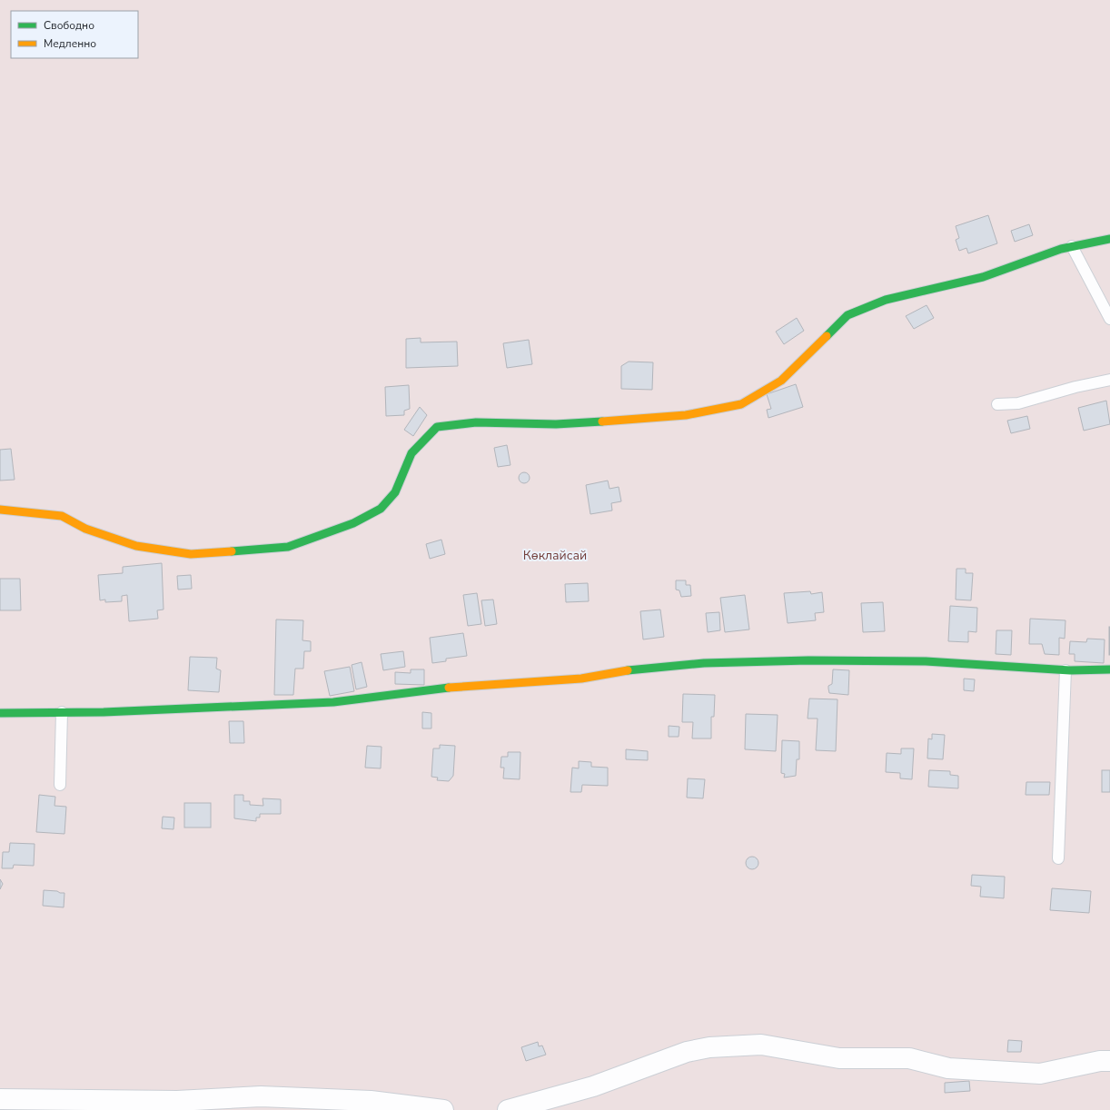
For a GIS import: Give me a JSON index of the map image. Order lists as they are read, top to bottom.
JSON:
{
  "parks": ["Көклайсай"],
  "legend": ["Свободно", "Медленно"]
}
